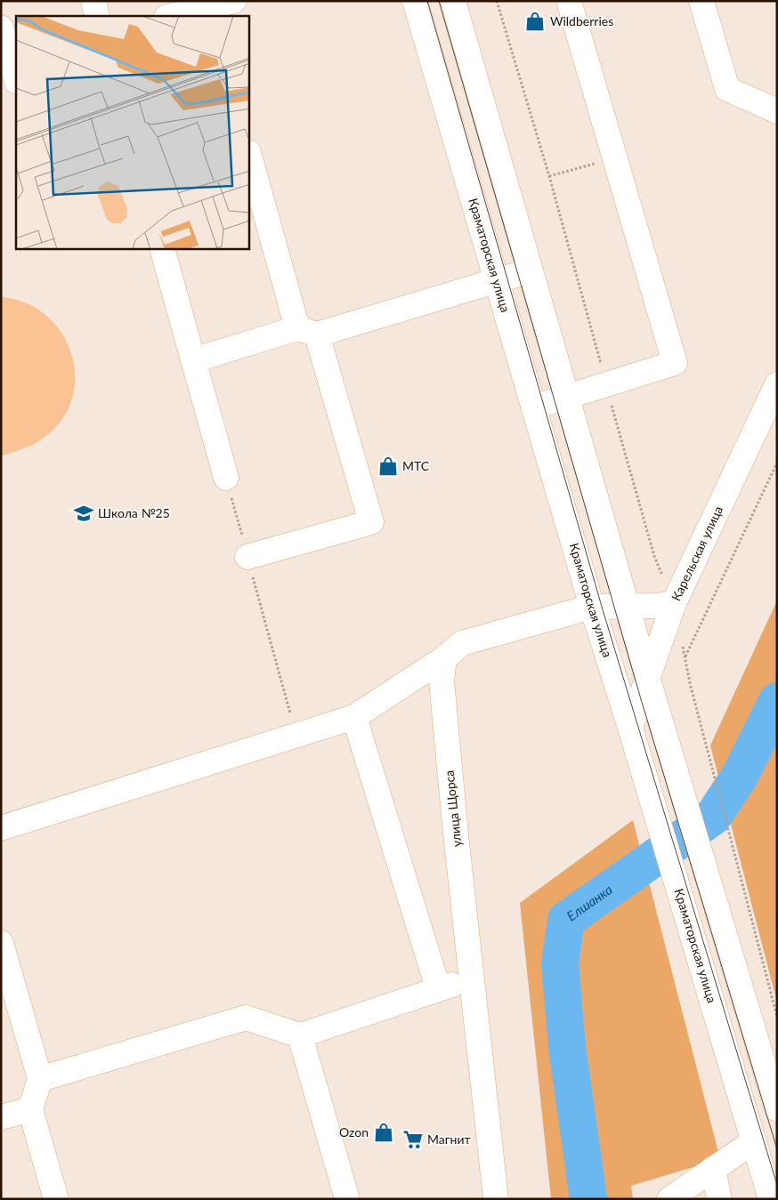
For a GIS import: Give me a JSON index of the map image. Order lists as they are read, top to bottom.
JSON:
{
  "streets": {
    "main road": ["Краматорская улица", "Карельская улица", "улица Щорса"]
  },
  "crossings": [
    ["Краматорская улица", "Карельская улица"]
  ],
  "water": ["Елшанка"],
  "places": {
    "shop": ["Wildberries", "МТС", "Ozon"],
    "school or university": ["Школа №25"],
    "supermarket": ["Магнит"]
  }
}
